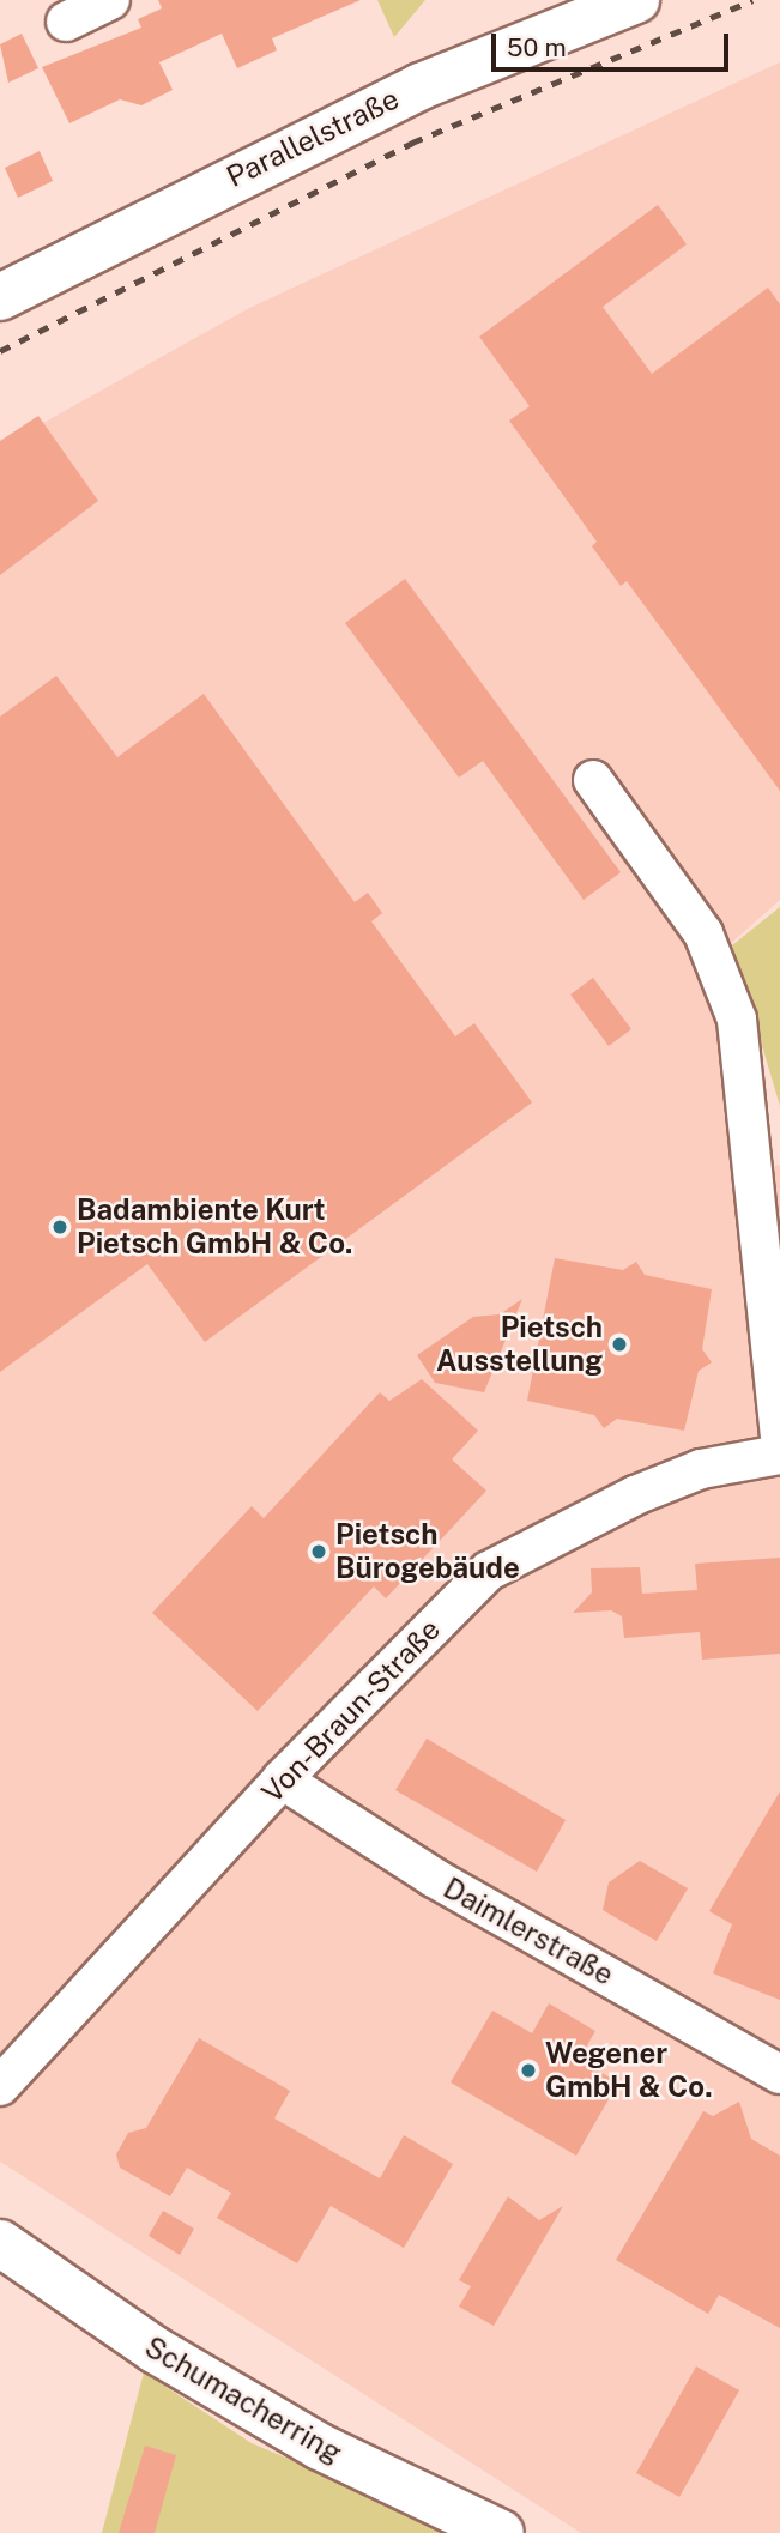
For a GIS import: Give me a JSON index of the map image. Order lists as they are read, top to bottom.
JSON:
{
  "streets": {
    "main road": ["Parallelstraße", "Schumacherring"],
    "street": ["Von-Braun-Straße", "Daimlerstraße"]
  },
  "crossings": [
    ["Von-Braun-Straße", "Daimlerstraße"]
  ],
  "places": [
    "Badambiente Kurt Pietsch GmbH & Co.",
    "Pietsch Ausstellung",
    "Pietsch Bürogebäude",
    "Wegener GmbH & Co."
  ],
  "scale_bar": "50 m"
}
